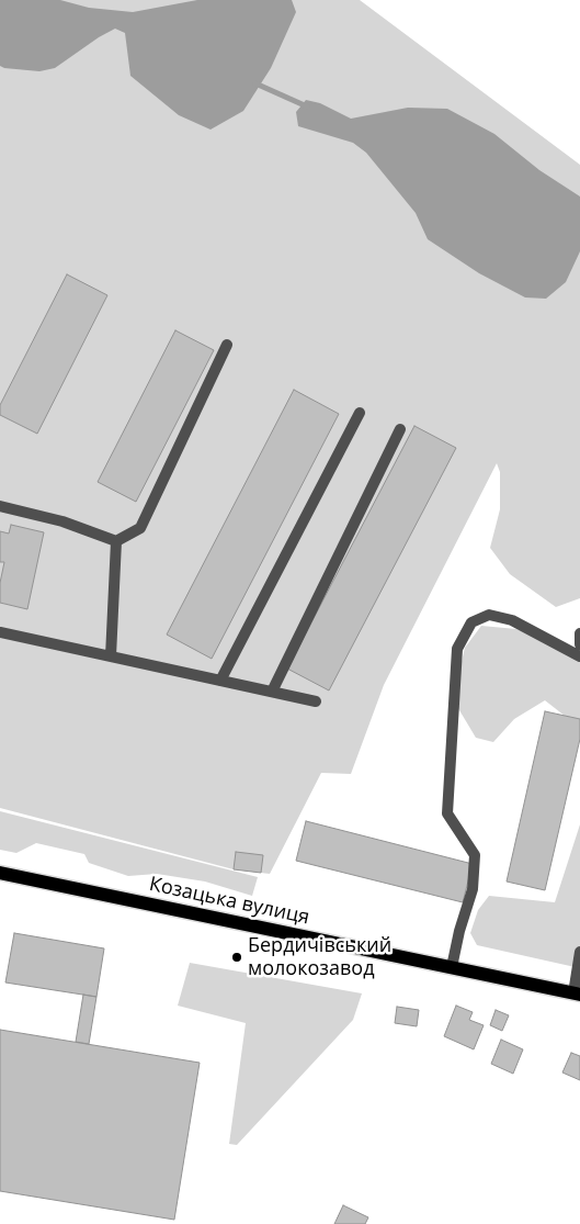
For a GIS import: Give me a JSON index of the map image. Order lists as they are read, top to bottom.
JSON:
{
  "streets": {
    "main road": ["Козацька вулиця"]
  },
  "places": ["Бердичівський молокозавод"]
}
